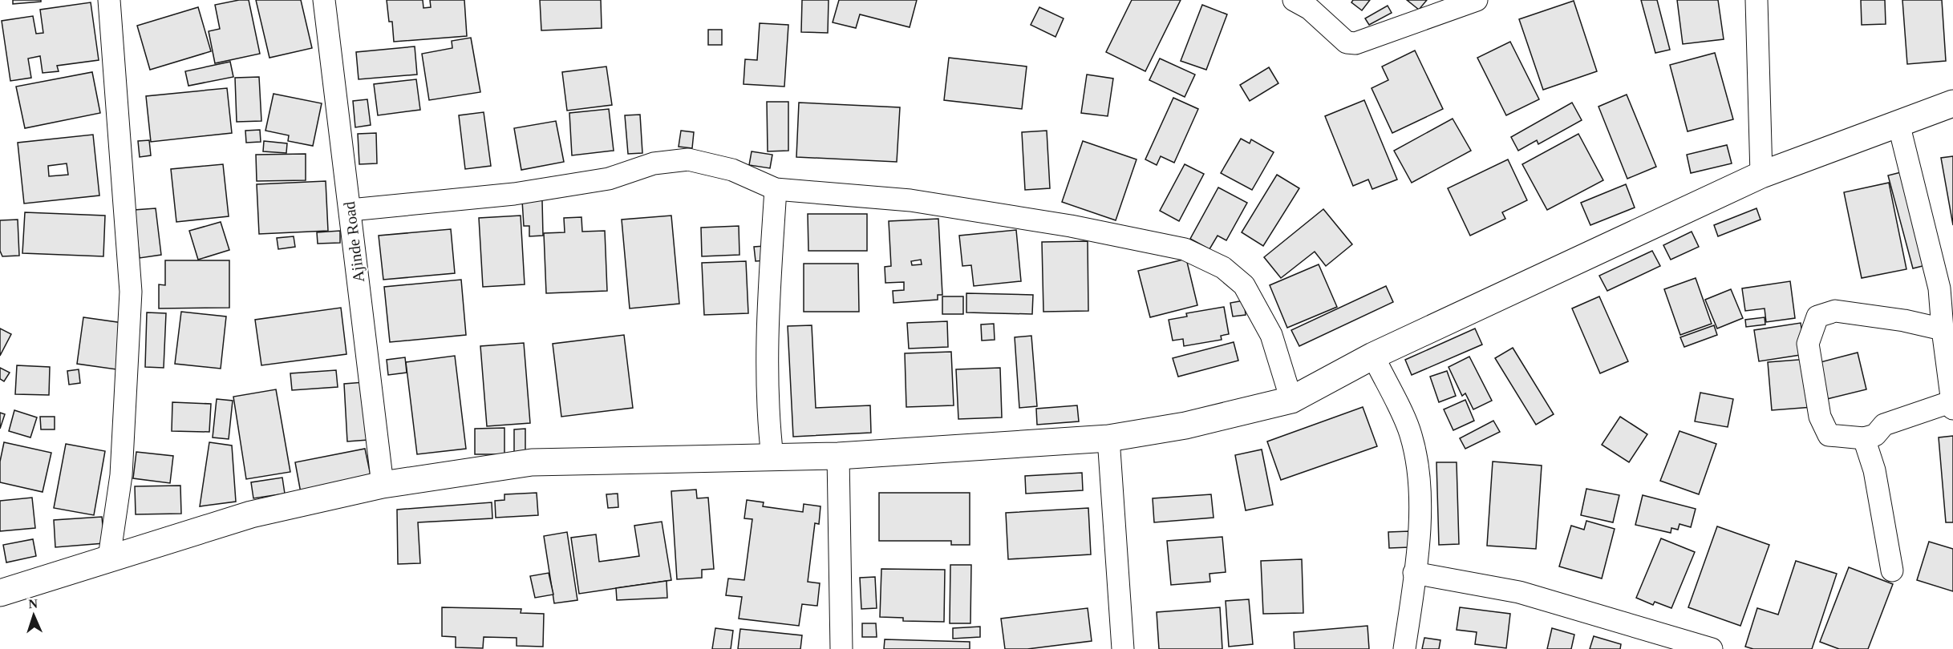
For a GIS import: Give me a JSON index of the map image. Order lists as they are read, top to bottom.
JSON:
{
  "streets": {
    "street": ["Ajinde Road"]
  },
  "north": "top"
}
